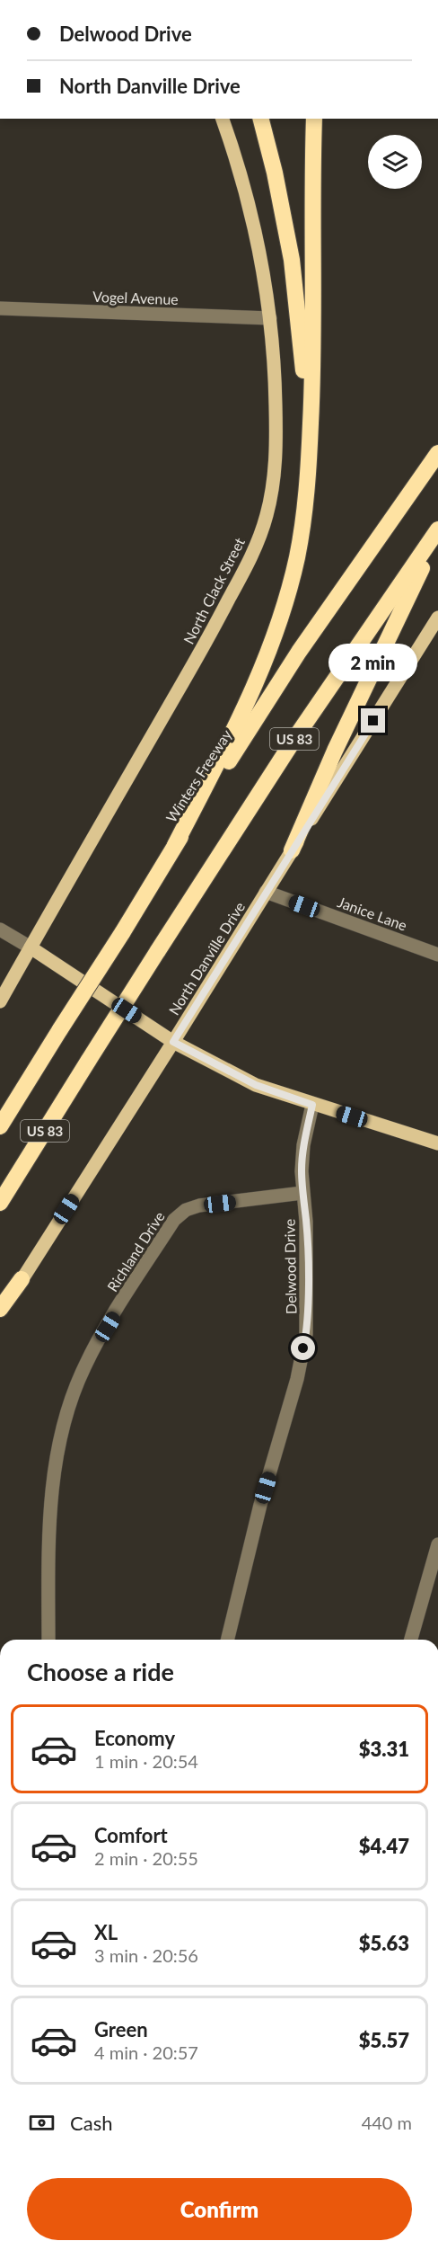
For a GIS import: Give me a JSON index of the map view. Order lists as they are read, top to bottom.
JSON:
{
  "streets": {
    "highway": ["US 83", "Winters Freeway"],
    "main road": ["North Clack Street", "North Danville Drive"],
    "street": [
      "Vogel Avenue",
      "Janice Lane",
      "Richland Drive",
      "Delwood Drive"
    ]
  },
  "crossings": [
    ["Vogel Avenue", "North Clack Street"],
    ["Janice Lane", "North Danville Drive"],
    ["Richland Drive", "Delwood Drive"]
  ],
  "page": {
    "banner": ["Delwood Drive", "North Danville Drive"],
    "bubble": "2 min",
    "heading": "Choose a ride",
    "list": [
      {
        "name": "Economy",
        "note": "1 min · 20:54",
        "value": "$3.31"
      },
      {
        "name": "Comfort",
        "note": "2 min · 20:55",
        "value": "$4.47"
      },
      {
        "name": "XL",
        "note": "3 min · 20:56",
        "value": "$5.63"
      },
      {
        "name": "Green",
        "note": "4 min · 20:57",
        "value": "$5.57"
      }
    ],
    "pay": ["Cash", "440 m"],
    "buttons": "Confirm"
  }
}
